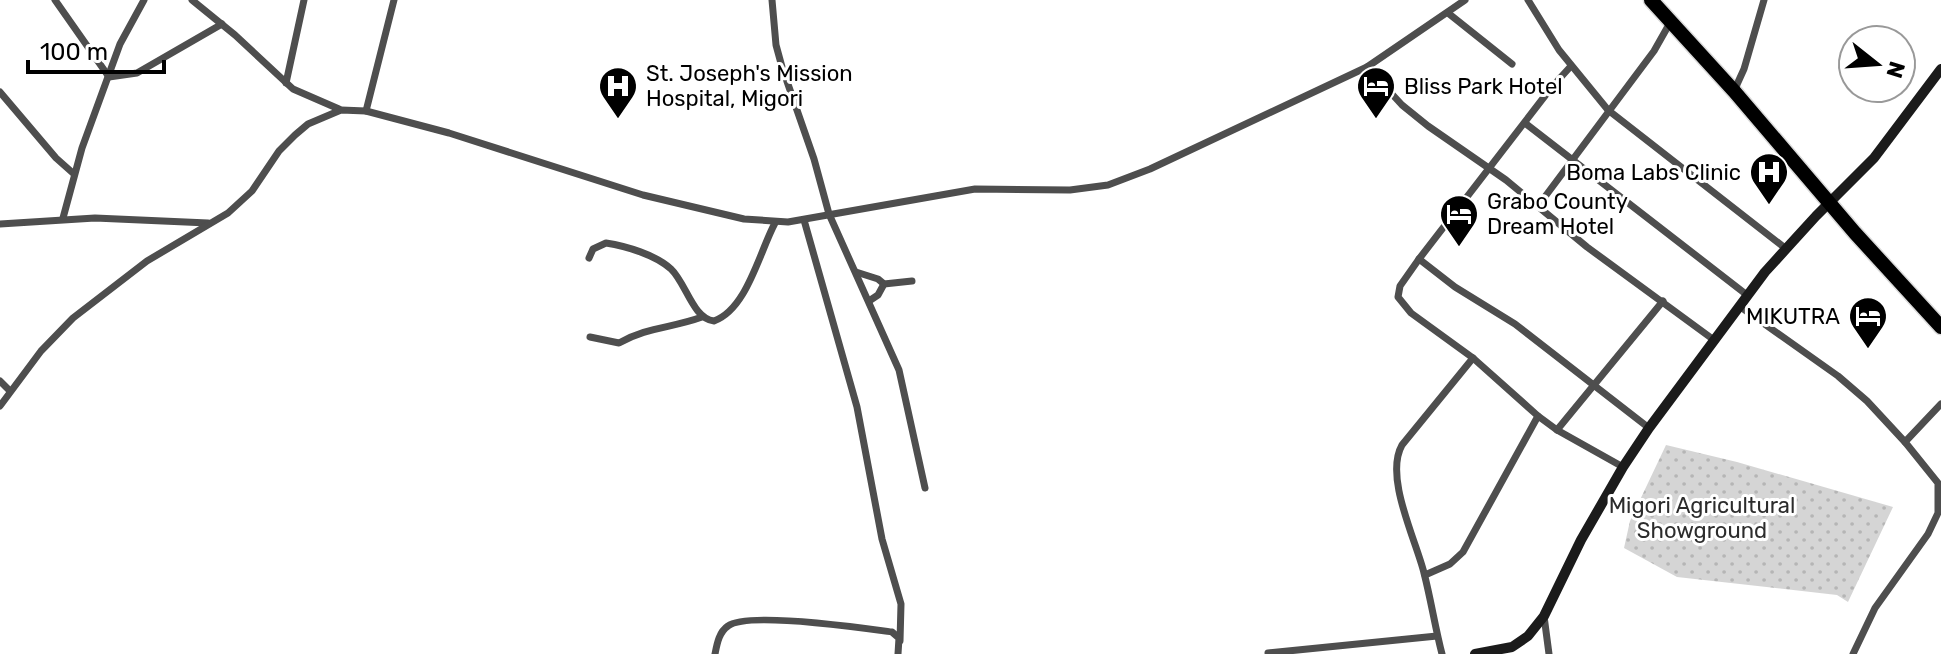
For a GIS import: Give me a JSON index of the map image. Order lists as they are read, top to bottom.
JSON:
{
  "parks": ["Migori Agricultural Showground"],
  "places": {
    "hospital": ["St. Joseph's Mission Hospital, Migori", "Boma Labs Clinic"],
    "hotel": ["Bliss Park Hotel", "Grabo County Dream Hotel", "MIKUTRA"]
  },
  "scale_bar": "100 m",
  "north": "right"
}
